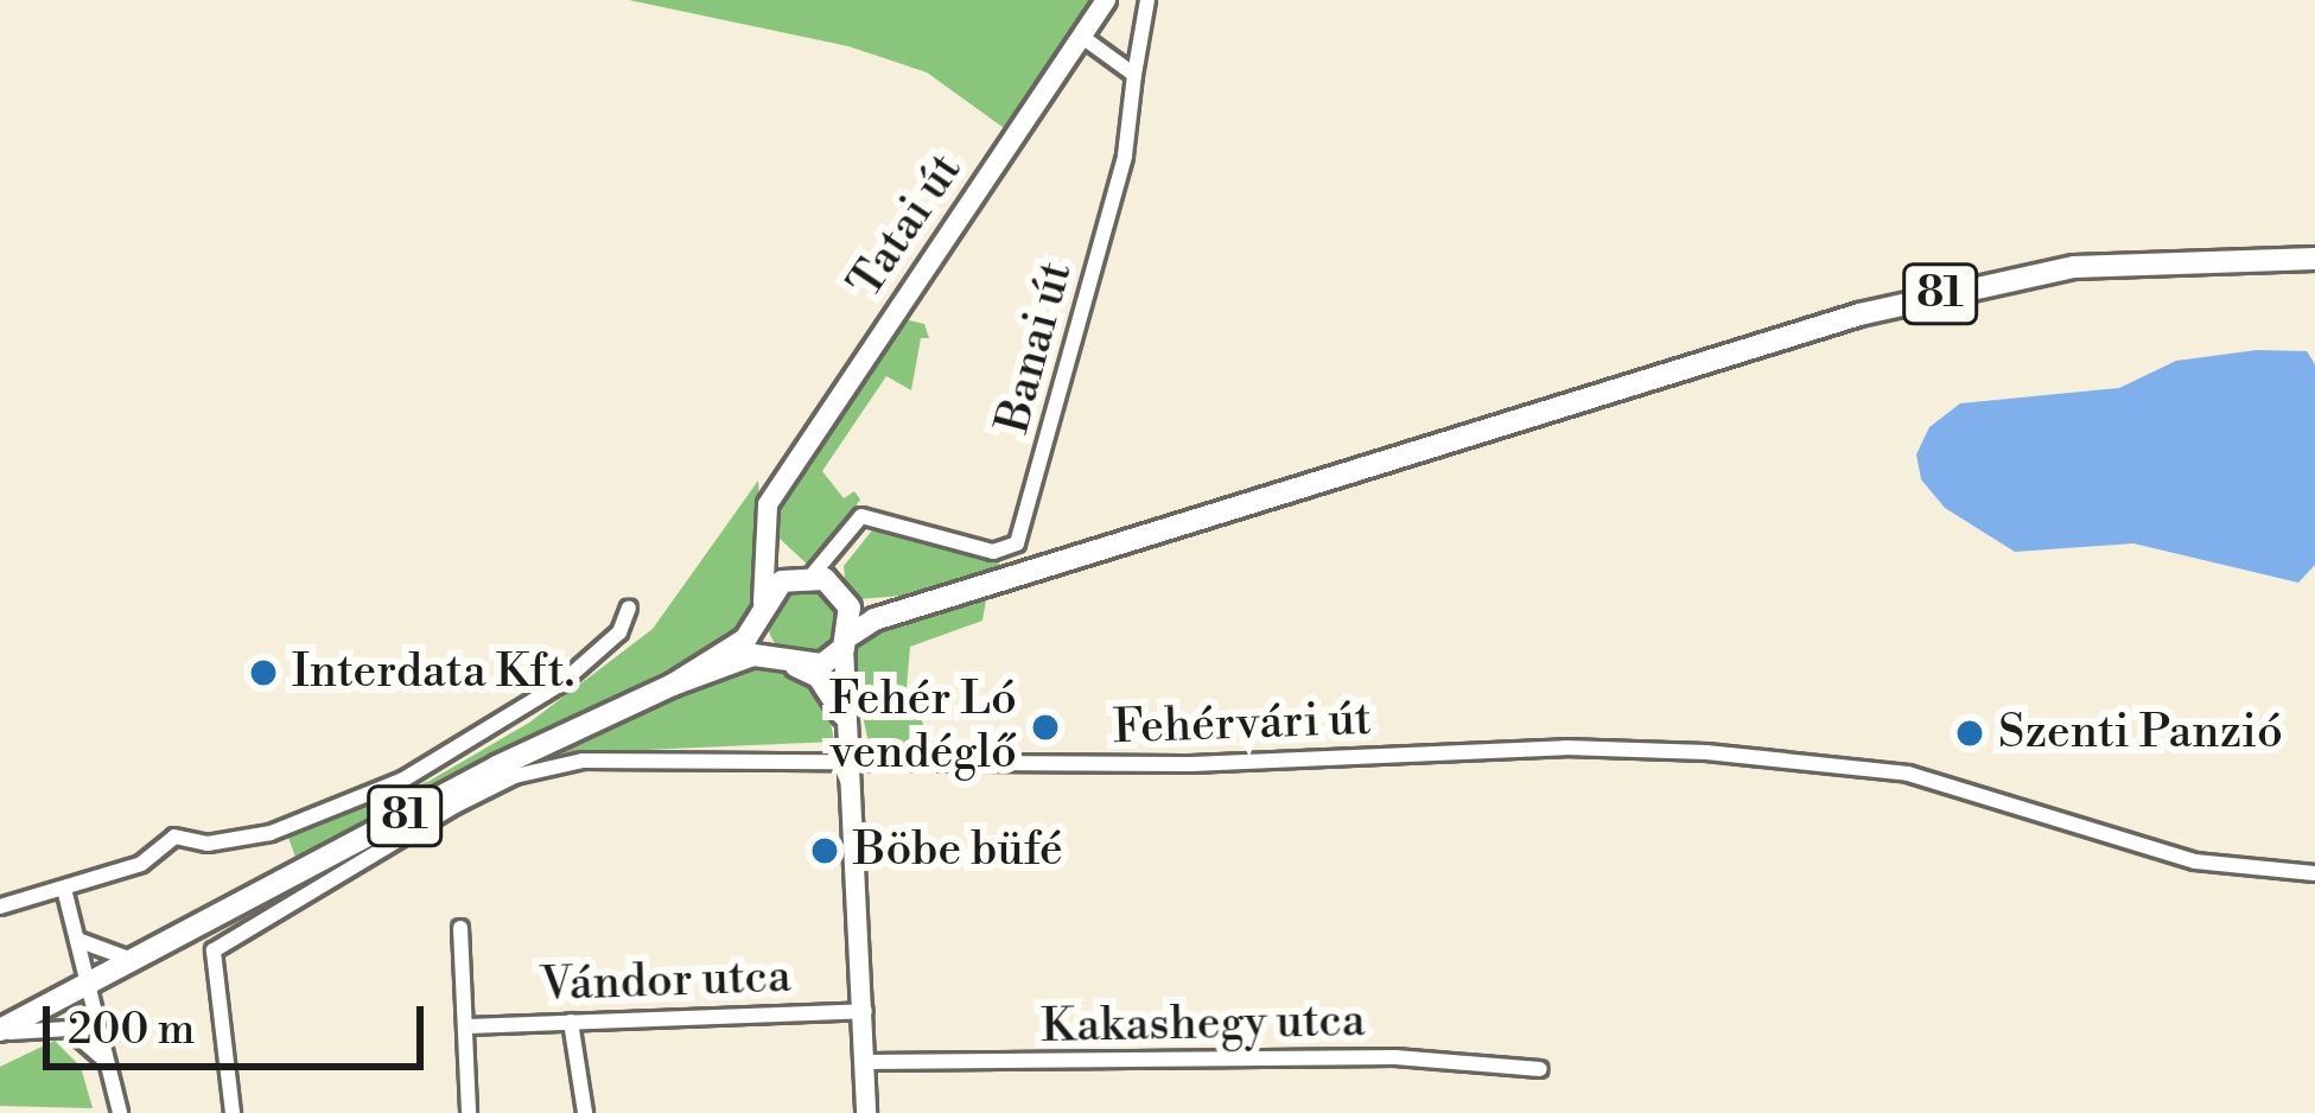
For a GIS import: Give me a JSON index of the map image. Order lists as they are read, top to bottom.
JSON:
{
  "streets": {
    "main road": ["81"],
    "street": [
      "Tatai út",
      "Banai út",
      "Fehérvári út",
      "Vándor utca",
      "Kakashegy utca"
    ]
  },
  "crossings": [
    ["Tatai út", "81"]
  ],
  "places": [
    "Interdata Kft.",
    "Fehér Ló vendéglő",
    "Szenti Panzió",
    "Böbe büfé"
  ],
  "scale_bar": "200 m"
}
